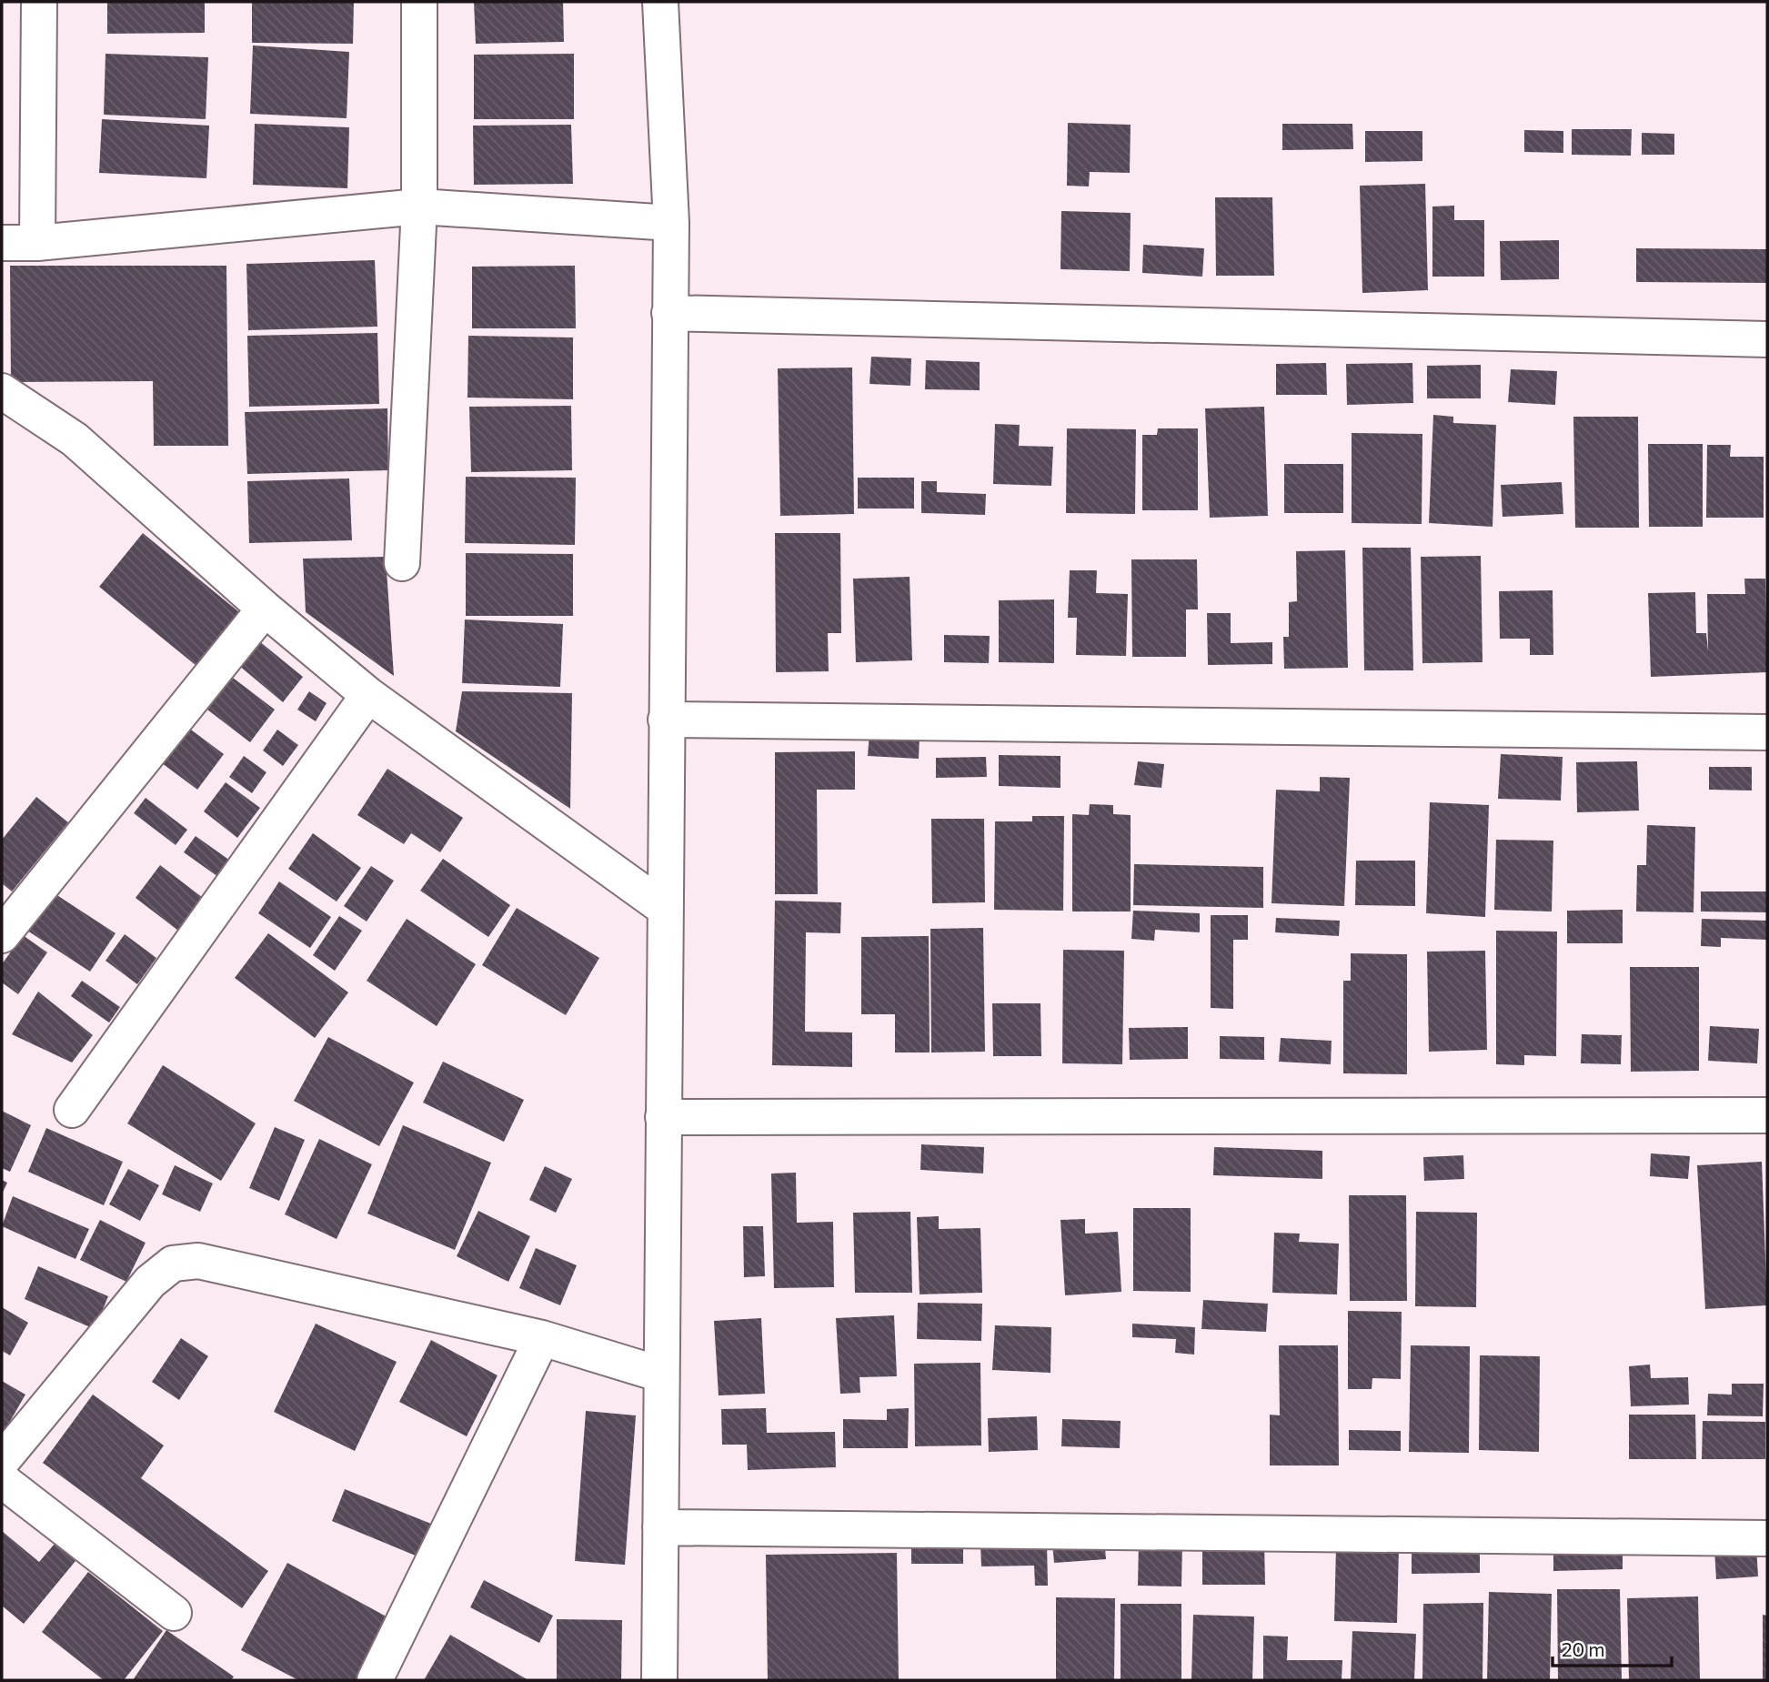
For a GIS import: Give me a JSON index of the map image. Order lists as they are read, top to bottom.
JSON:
{
  "scale_bar": "20 m"
}
